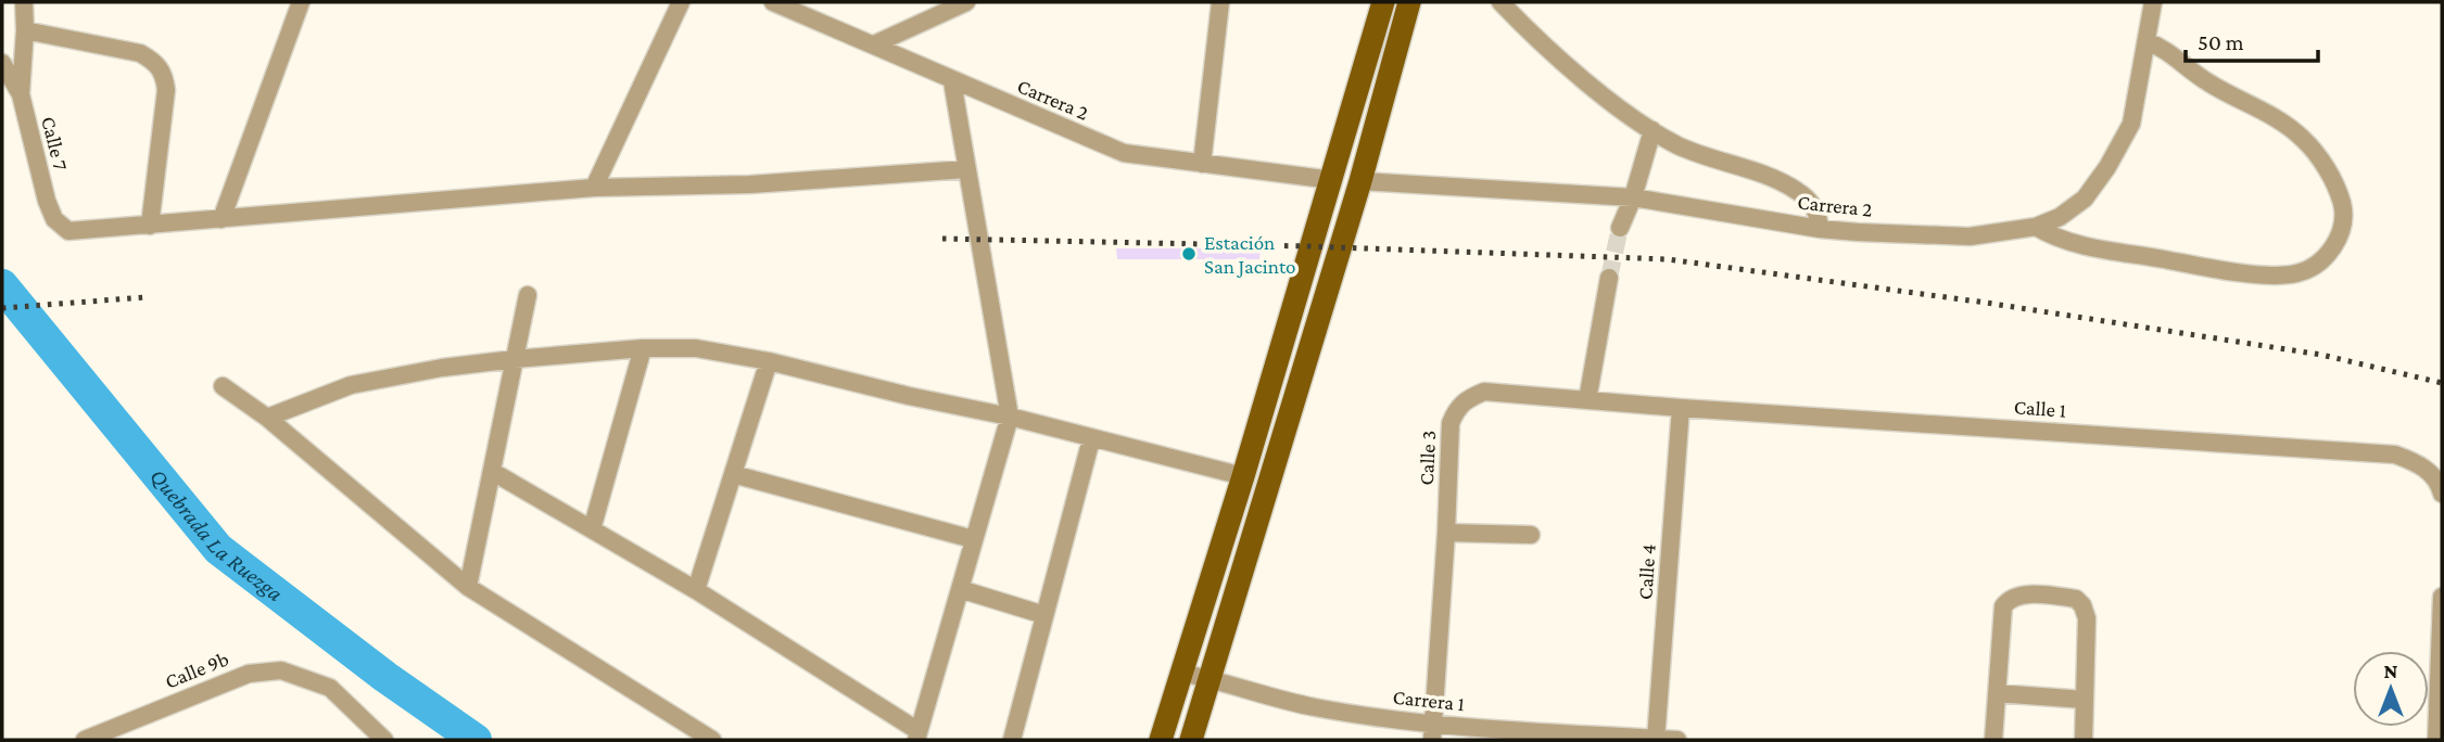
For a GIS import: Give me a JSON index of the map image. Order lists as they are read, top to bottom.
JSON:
{
  "streets": {
    "street": [
      "Carrera 2",
      "Calle 7",
      "Calle 1",
      "Calle 3",
      "Calle 4",
      "Calle 9b",
      "Carrera 1"
    ]
  },
  "crossings": [
    ["Calle 1", "Calle 3"],
    ["Calle 1", "Calle 4"],
    ["Calle 3", "Calle 4"],
    ["Calle 3", "Carrera 1"],
    ["Calle 4", "Carrera 1"]
  ],
  "water": ["Quebrada La Ruezga"],
  "places": ["Estación San Jacinto"],
  "scale_bar": "50 m",
  "north": "top"
}
